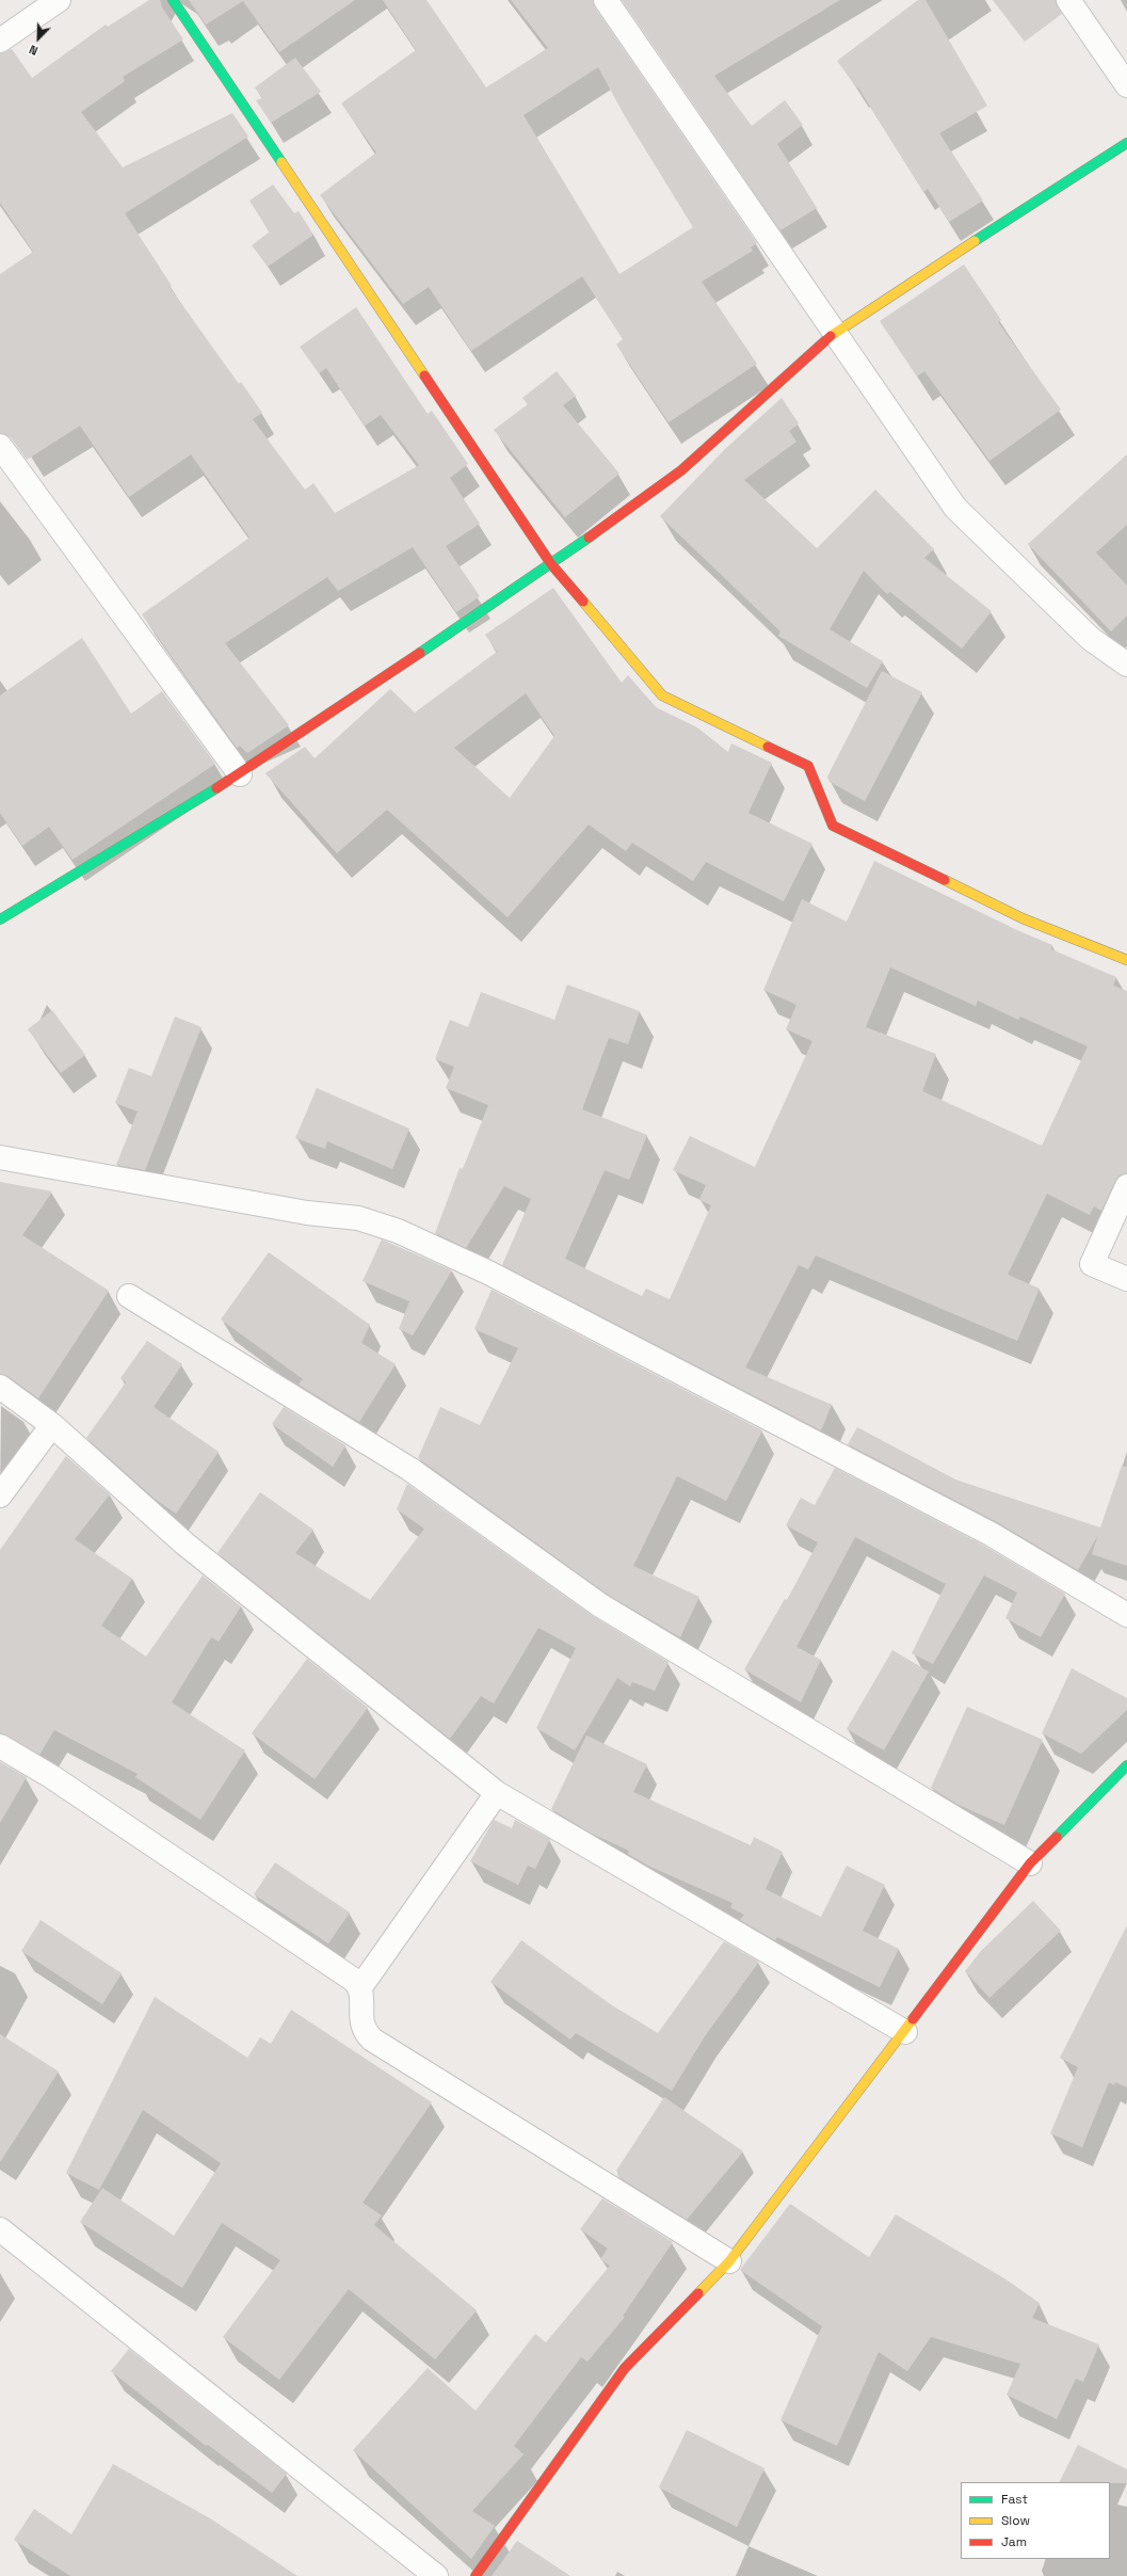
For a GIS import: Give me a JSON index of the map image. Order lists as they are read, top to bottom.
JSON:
{
  "legend": ["Fast", "Slow", "Jam"],
  "north": "bottom left"
}
